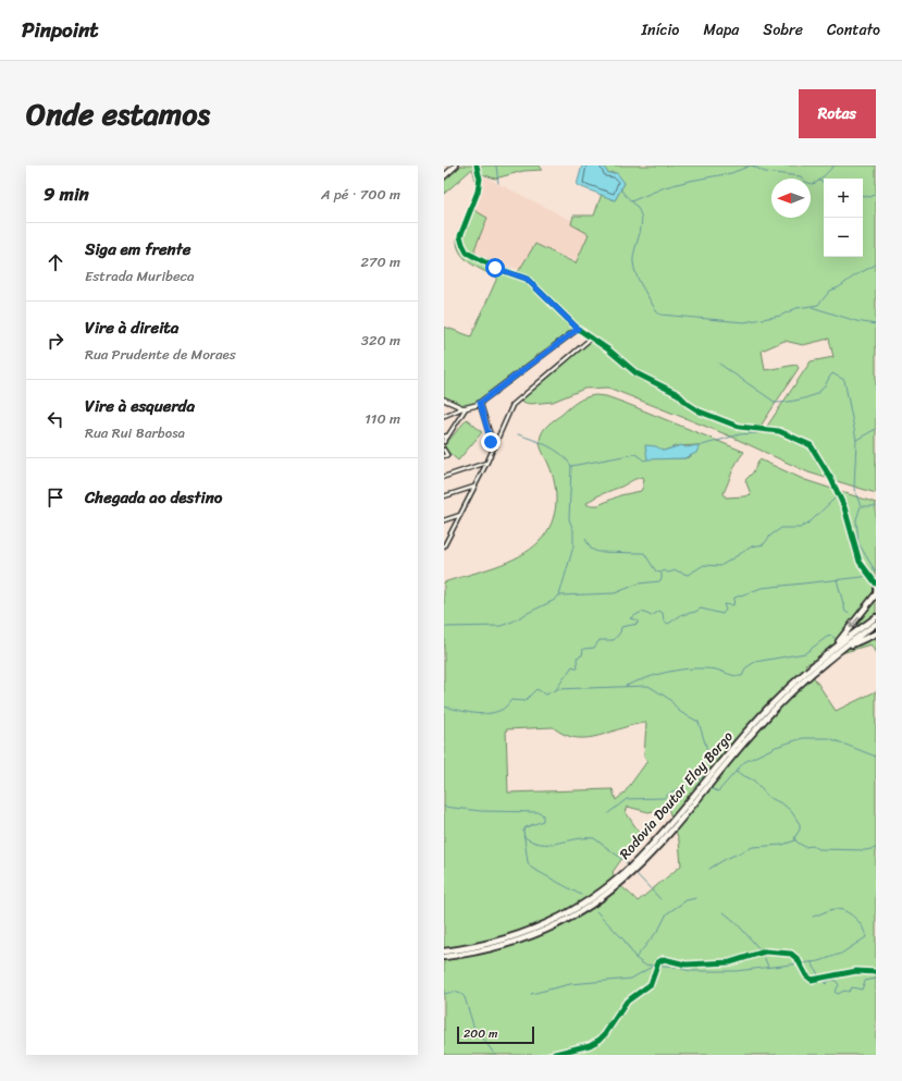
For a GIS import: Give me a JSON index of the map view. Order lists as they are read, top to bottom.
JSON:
{
  "streets": {
    "highway": ["Rodovia Doutor Eloy Borgo"]
  },
  "scale_bar": "200 m",
  "north": "left",
  "page": {
    "header": "Pinpoint",
    "nav": [
      "Início",
      "Mapa",
      "Sobre",
      "Contato"
    ],
    "title": "Onde estamos",
    "buttons": "Rotas",
    "heading": ["9 min", "A pé · 700 m"],
    "map_buttons": ["+", "−"],
    "list": [
      ["Siga em frente", "Estrada Muribeca", "270 m"],
      ["Vire à direita", "Rua Prudente de Moraes", "320 m"],
      ["Vire à esquerda", "Rua Rui Barbosa", "110 m"],
      "Chegada ao destino"
    ],
    "scale": "200 m"
  }
}
